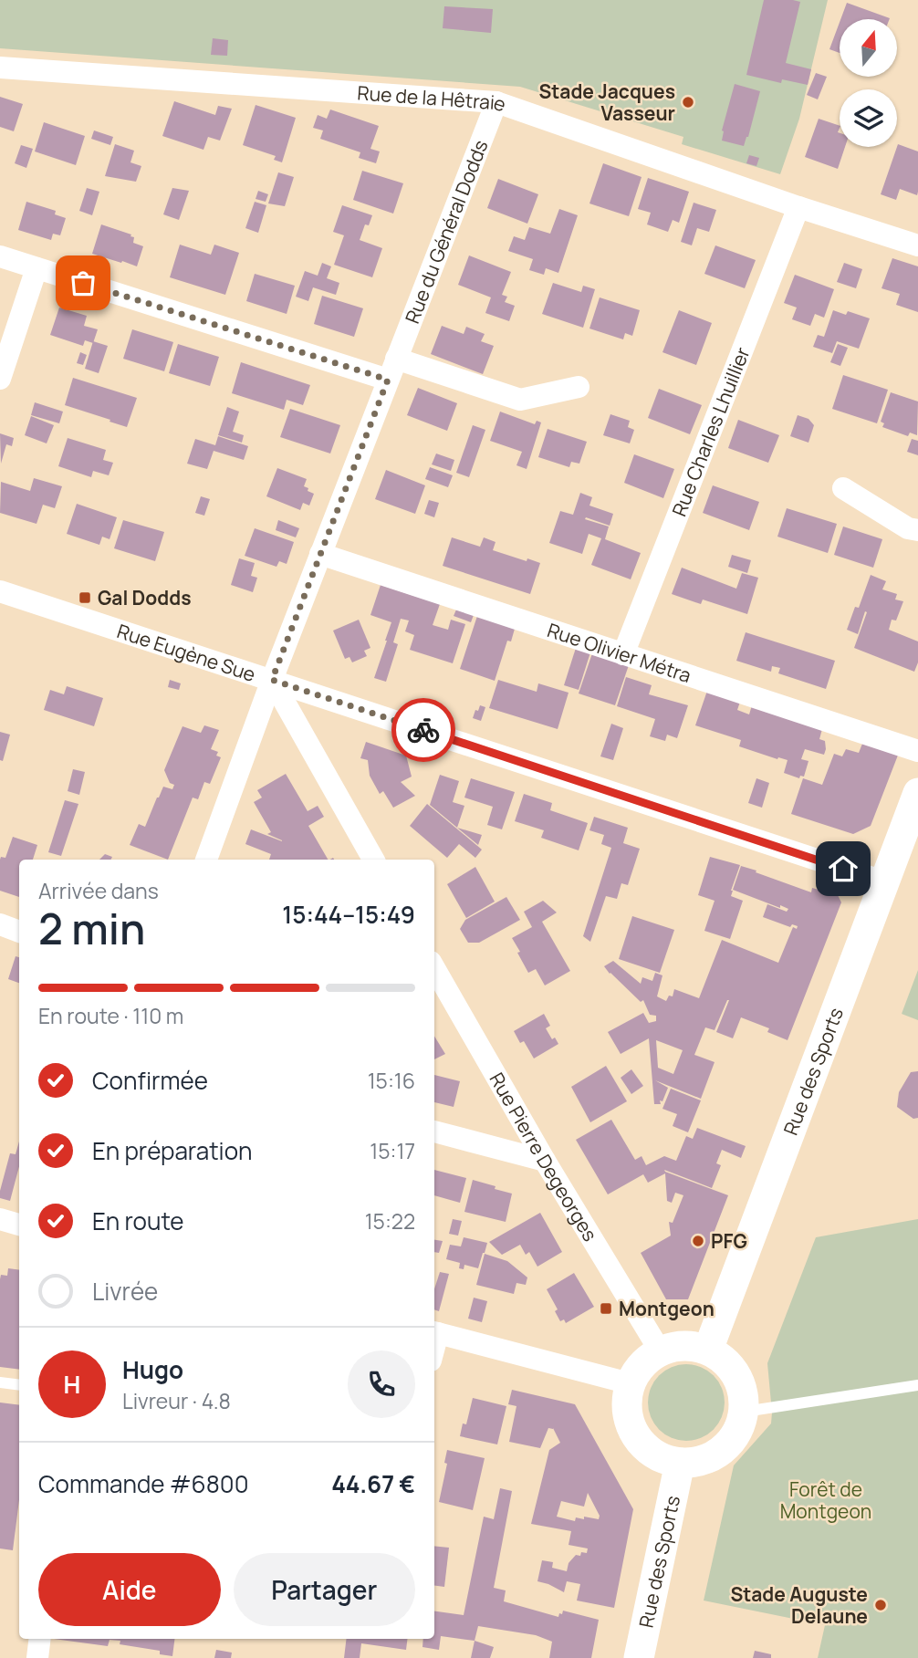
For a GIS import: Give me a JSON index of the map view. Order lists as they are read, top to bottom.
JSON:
{
  "streets": {
    "street": [
      "Rue de la Hêtraie",
      "Rue du Général Dodds",
      "Rue Charles Lhuillier",
      "Rue Eugène Sue",
      "Rue Olivier Métra",
      "Rue des Sports",
      "Rue Pierre Degeorges"
    ]
  },
  "crossings": [
    ["Rue de la Hêtraie", "Rue du Général Dodds"],
    ["Rue de la Hêtraie", "Rue Charles Lhuillier"],
    ["Rue du Général Dodds", "Rue Eugène Sue"],
    ["Rue du Général Dodds", "Rue Olivier Métra"],
    ["Rue Charles Lhuillier", "Rue Olivier Métra"],
    ["Rue Eugène Sue", "Rue des Sports"],
    ["Rue des Sports", "Rue Pierre Degeorges"]
  ],
  "parks": ["Forêt de Montgeon"],
  "places": {
    "other": ["Stade Jacques Vasseur", "PFG", "Stade Auguste Delaune"],
    "transit": ["Gal Dodds", "Montgeon"]
  },
  "north": "top",
  "page": {
    "heading": ["2 min", "Arrivée dans", "15:44–15:49"],
    "panel": [
      "Hugo",
      "Livreur · 4.8",
      "Commande #6800",
      "44.67 €"
    ],
    "bar": "En route · 110 m",
    "list": [
      ["Confirmée", "15:16"],
      ["En préparation", "15:17"],
      ["En route", "15:22"],
      "Livrée"
    ],
    "round": "H",
    "buttons": ["Aide", "Partager"]
  }
}
